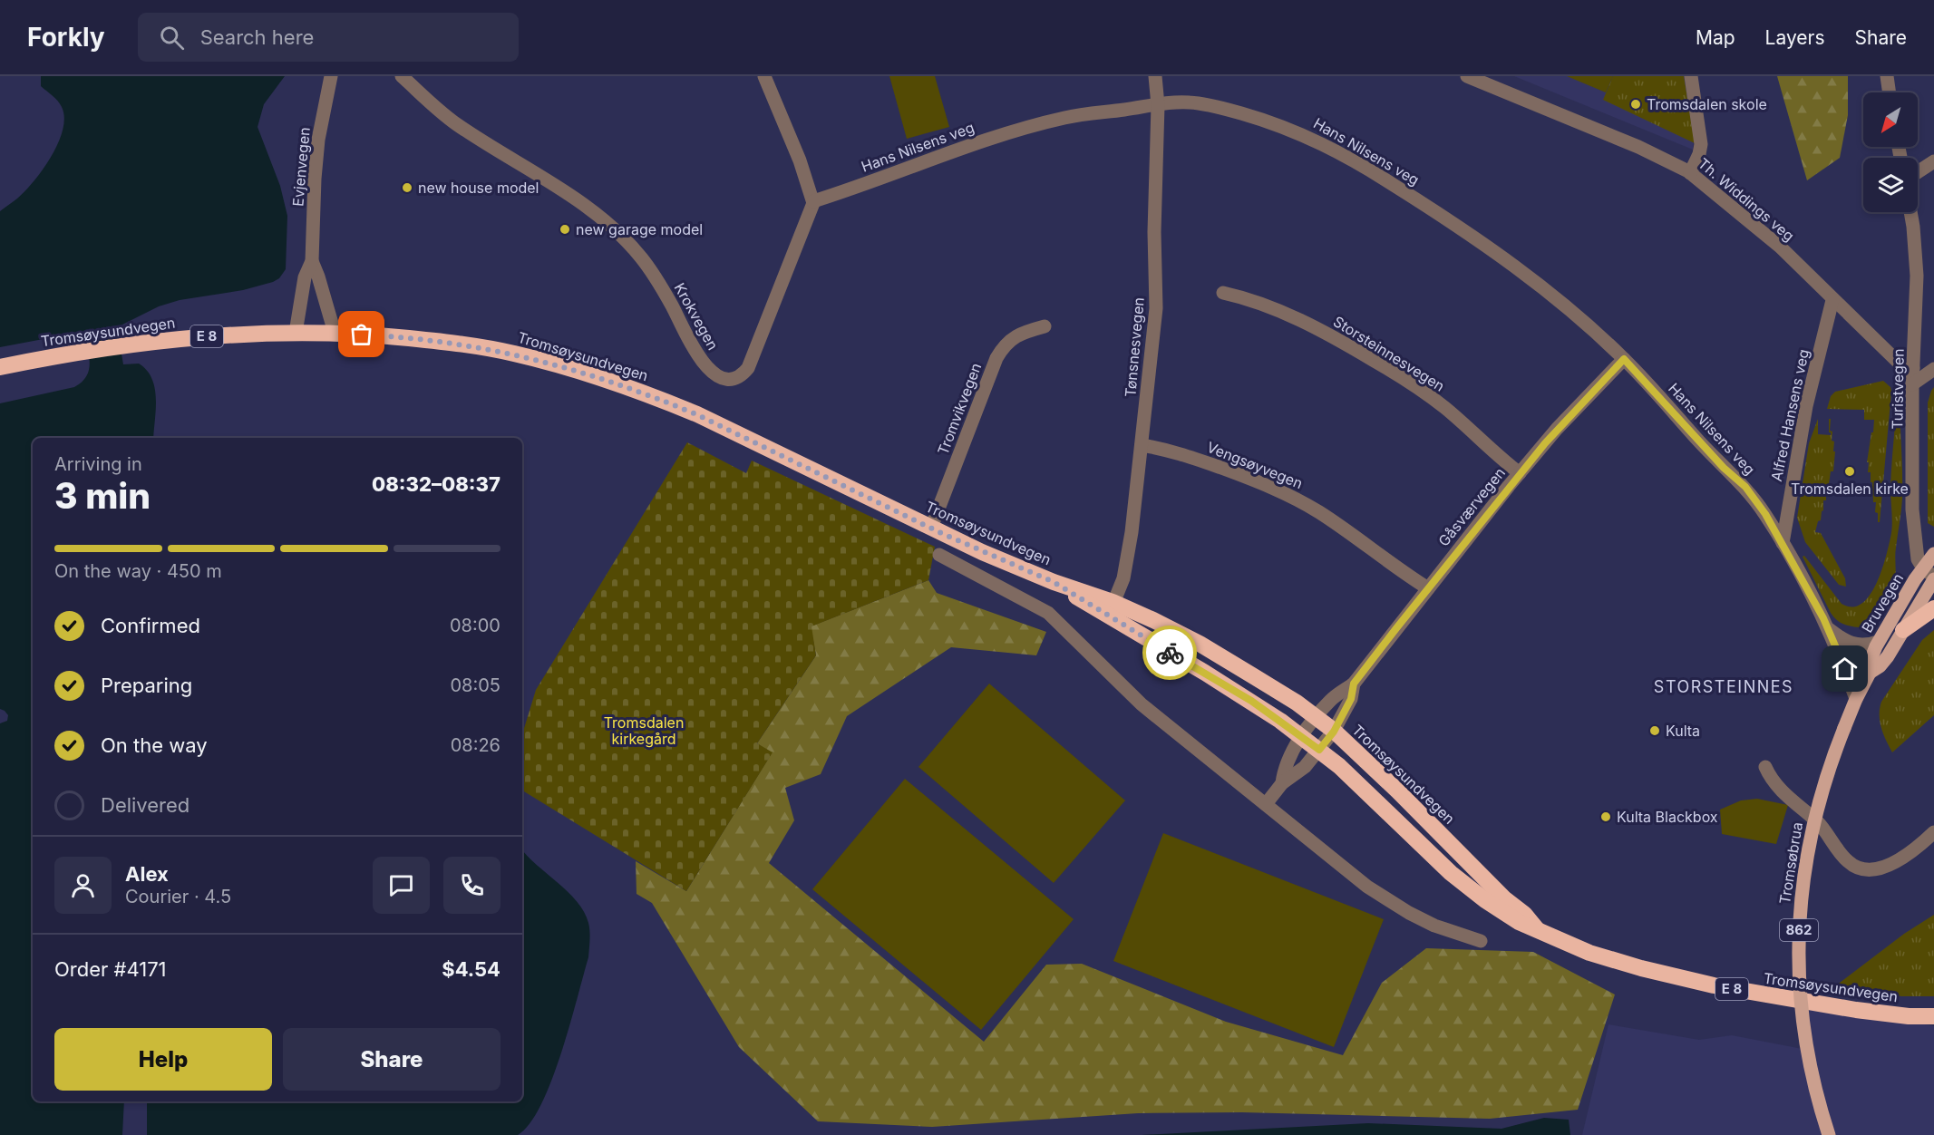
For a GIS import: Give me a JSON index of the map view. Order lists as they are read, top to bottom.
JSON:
{
  "streets": {
    "highway": ["Tromsøysundvegen", "E 8"],
    "main road": ["Bruvegen", "Tromsøbrua", "862"],
    "street": [
      "Hans Nilsens veg",
      "Evjenvegen",
      "Th. Widdings veg",
      "Krokvegen",
      "Tønsnesvegen",
      "Storsteinnesvegen",
      "Turistvegen",
      "Tromvikvegen",
      "Alfred Hansens veg",
      "Vengsøyvegen",
      "Gåsværvegen"
    ]
  },
  "crossings": [
    ["Hans Nilsens veg", "Krokvegen"],
    ["Hans Nilsens veg", "Tønsnesvegen"],
    ["Hans Nilsens veg", "Alfred Hansens veg"],
    ["Hans Nilsens veg", "Gåsværvegen"],
    ["Evjenvegen", "Tromsøysundvegen"],
    ["Th. Widdings veg", "Turistvegen"],
    ["Th. Widdings veg", "Alfred Hansens veg"],
    ["Tromsøysundvegen", "Tønsnesvegen"],
    ["Tromsøysundvegen", "Tromvikvegen"],
    ["Tromsøysundvegen", "Gåsværvegen"],
    ["Tønsnesvegen", "Vengsøyvegen"],
    ["Storsteinnesvegen", "Gåsværvegen"],
    ["Turistvegen", "Bruvegen"],
    ["Vengsøyvegen", "Gåsværvegen"],
    ["Bruvegen", "Tromsøbrua"]
  ],
  "districts": ["STORSTEINNES"],
  "parks": ["Tromsdalen kirkegård"],
  "places": [
    "Tromsdalen skole",
    "new house model",
    "new garage model",
    "Tromsdalen kirke",
    "Kulta",
    "Kulta Blackbox"
  ],
  "north": "bottom left",
  "page": {
    "header": "Forkly",
    "search": "Search here",
    "nav": ["Map", "Layers", "Share"],
    "heading": ["3 min", "Arriving in", "08:32–08:37"],
    "panel": [
      "Alex",
      "Courier · 4.5",
      "Order #4171",
      "$4.54"
    ],
    "bar": "On the way · 450 m",
    "list": [
      ["Confirmed", "08:00"],
      ["Preparing", "08:05"],
      ["On the way", "08:26"],
      "Delivered"
    ],
    "buttons": ["Help", "Share"]
  }
}
